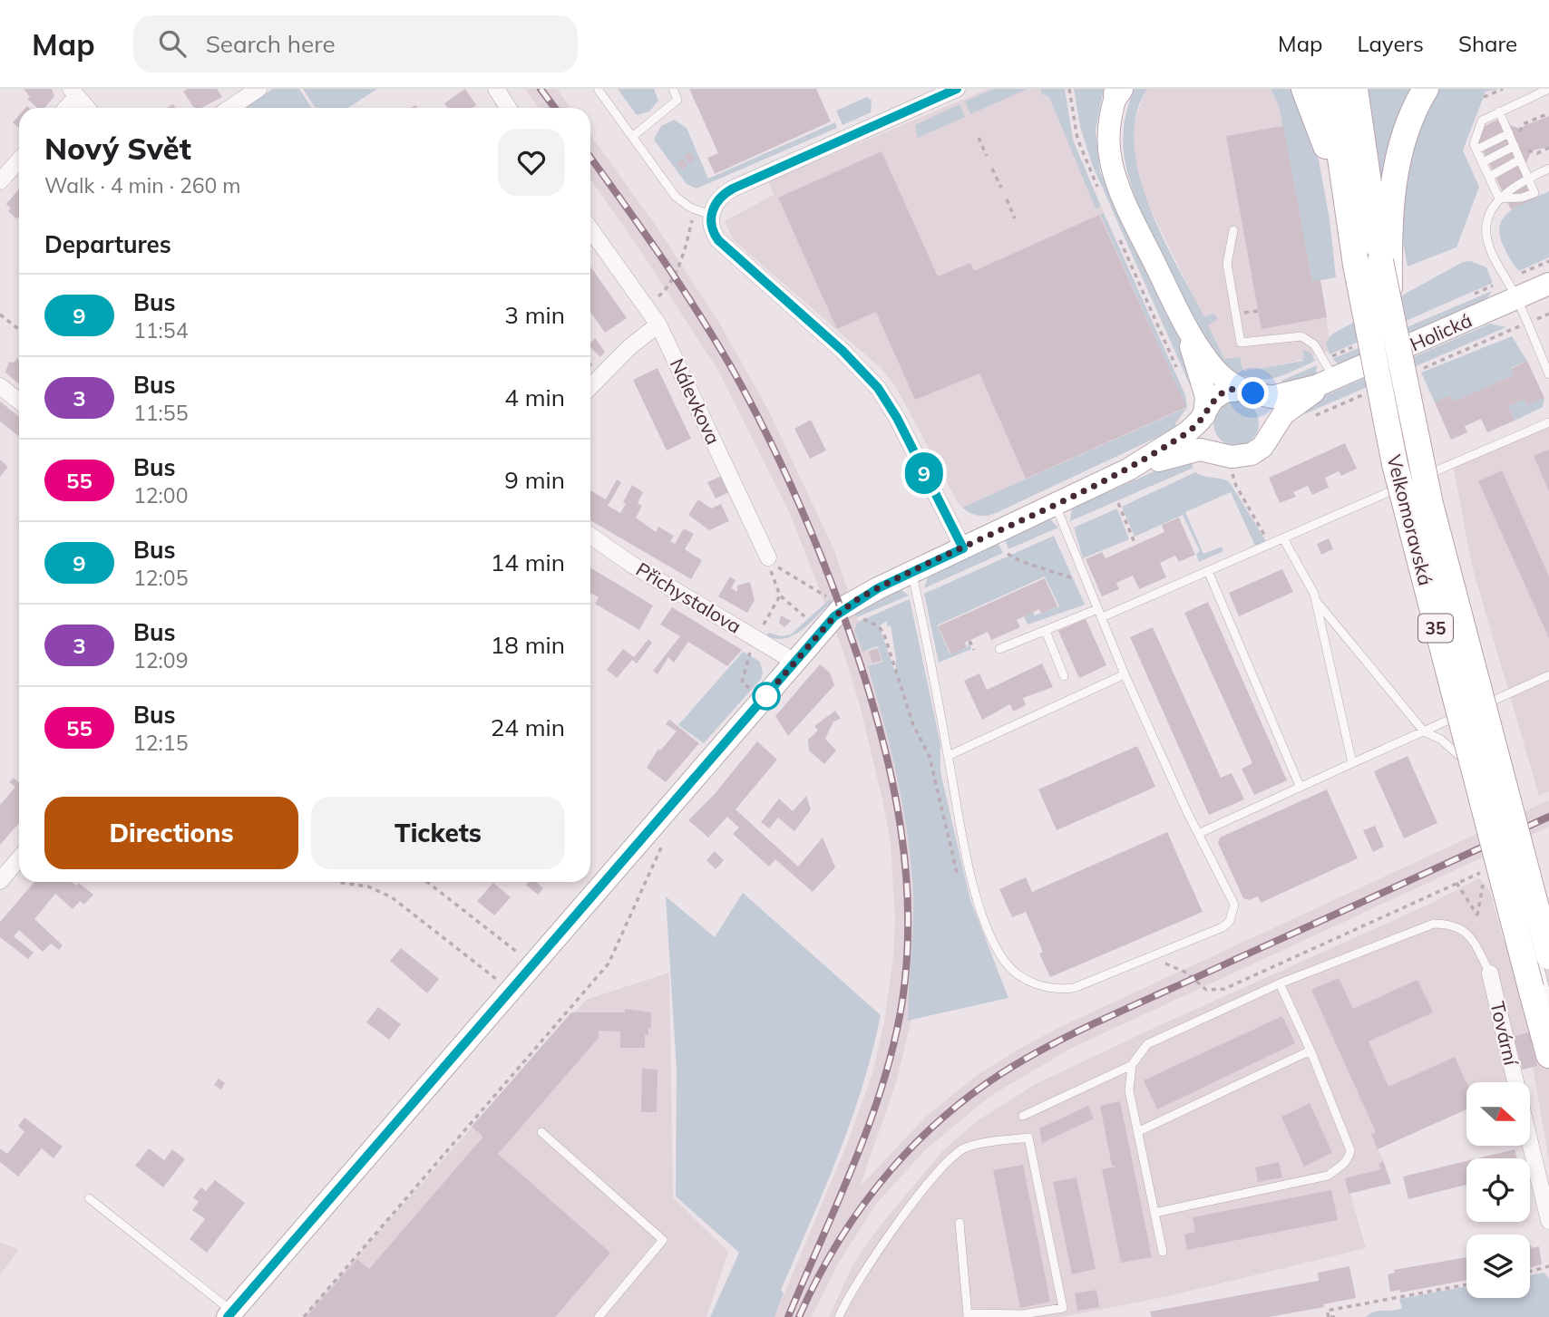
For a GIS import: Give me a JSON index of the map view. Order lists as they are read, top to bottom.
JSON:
{
  "streets": {
    "main road": ["Velkomoravská", "35"],
    "street": [
      "Holická",
      "Nálevkova",
      "Přichystalova",
      "Tovární"
    ]
  },
  "crossings": [
    ["Holická", "Přichystalova"]
  ],
  "lines": ["bus line 9"],
  "north": "right",
  "page": {
    "header": "Map",
    "search": "Search here",
    "nav": ["Map", "Layers", "Share"],
    "on_map": "9",
    "heading": [
      ["Nový Svět", "Walk · 4 min · 260 m"],
      "Departures"
    ],
    "list": [
      {
        "mark": "9",
        "name": "Bus",
        "note": "11:54",
        "value": "3 min"
      },
      {
        "mark": "3",
        "name": "Bus",
        "note": "11:55",
        "value": "4 min"
      },
      {
        "mark": "55",
        "name": "Bus",
        "note": "12:00",
        "value": "9 min"
      },
      {
        "mark": "9",
        "name": "Bus",
        "note": "12:05",
        "value": "14 min"
      },
      {
        "mark": "3",
        "name": "Bus",
        "note": "12:09",
        "value": "18 min"
      },
      {
        "mark": "55",
        "name": "Bus",
        "note": "12:15",
        "value": "24 min"
      }
    ],
    "buttons": ["Directions", "Tickets"]
  }
}
